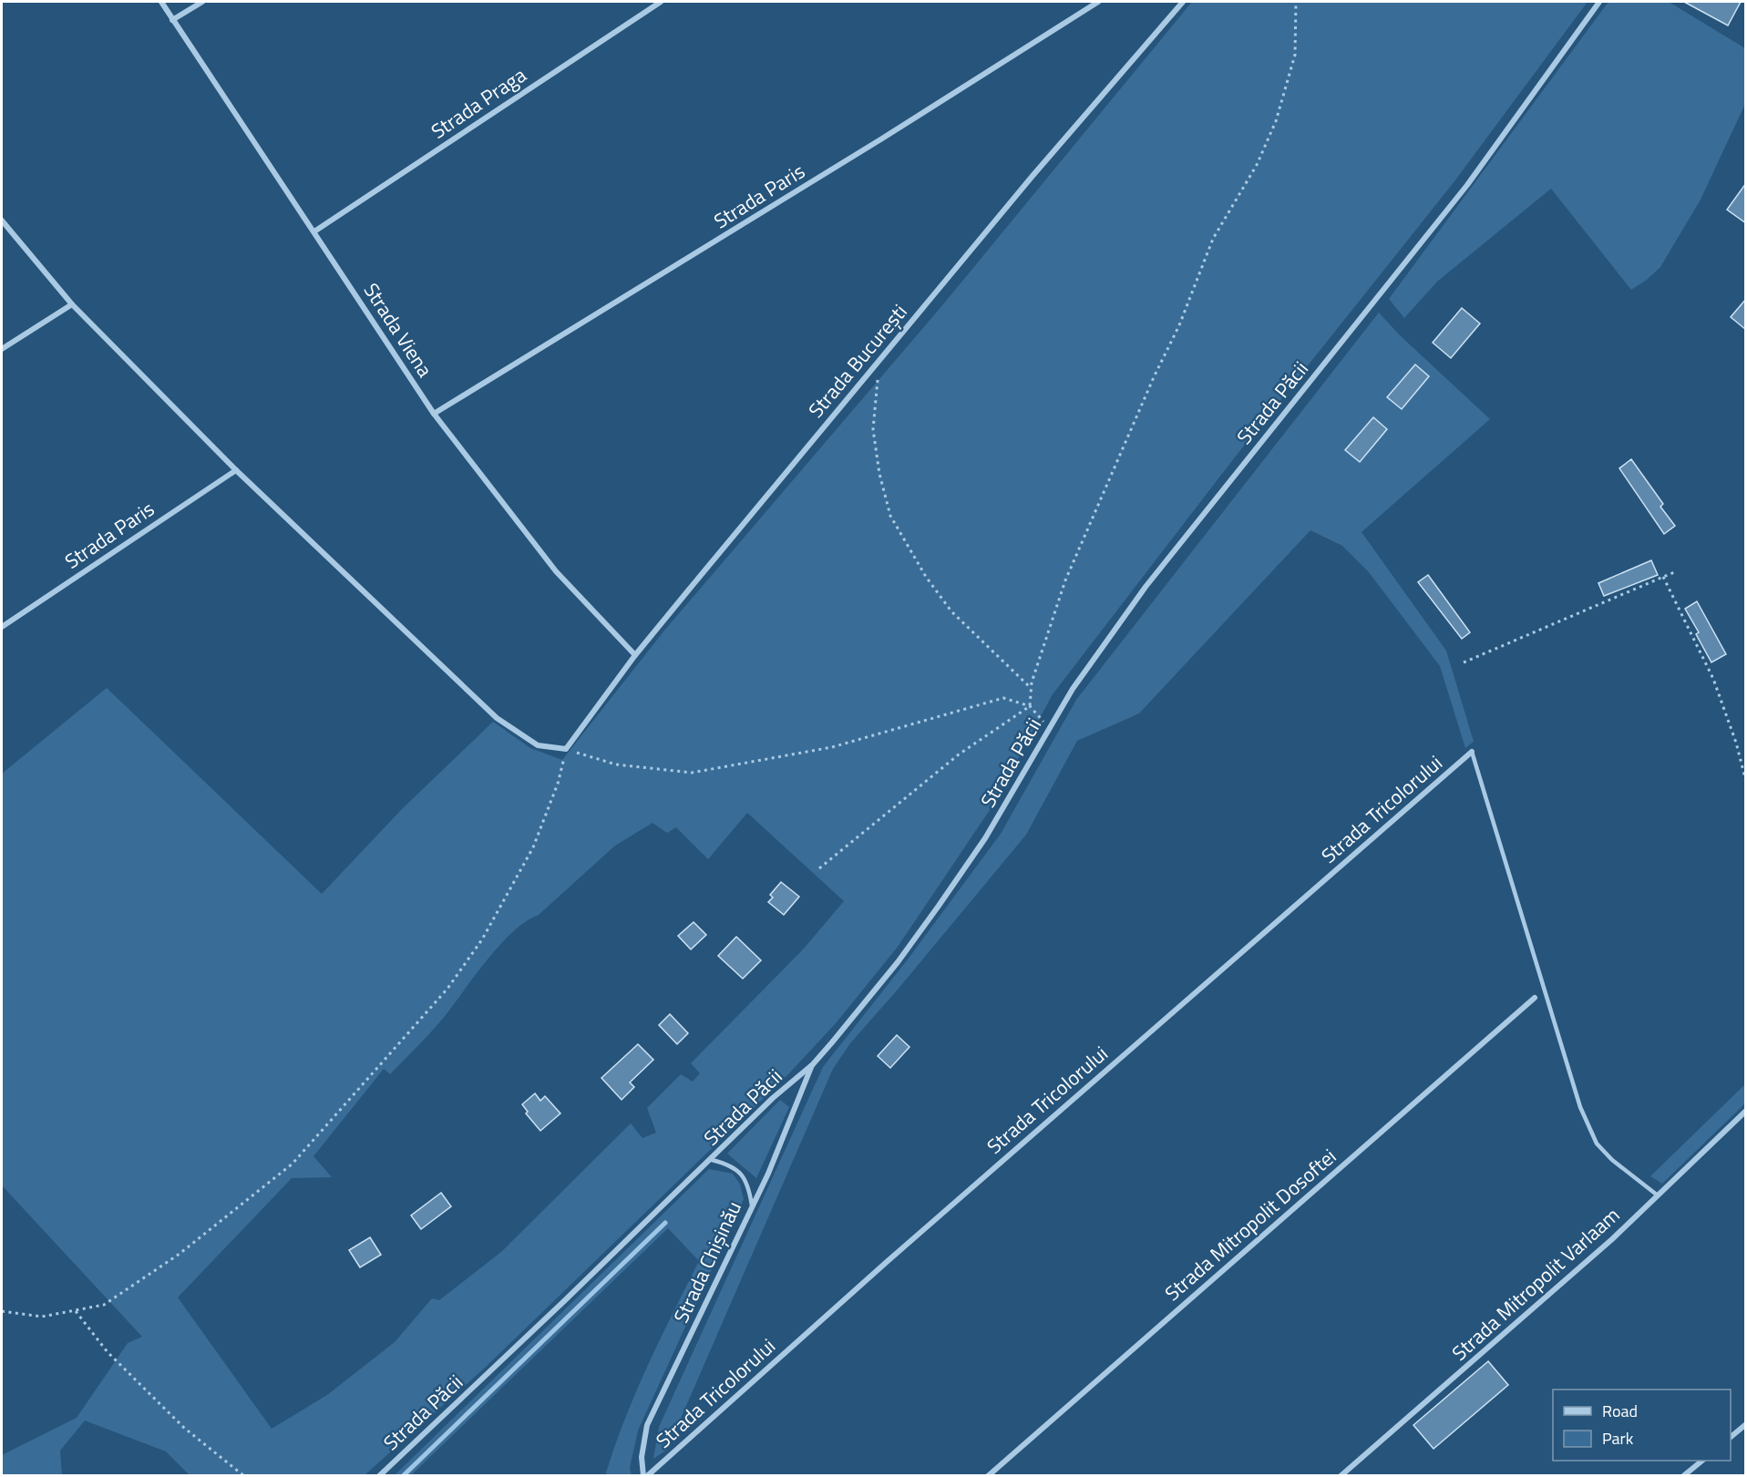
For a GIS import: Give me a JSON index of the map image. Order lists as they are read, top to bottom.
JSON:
{
  "streets": {
    "street": [
      "Strada Praga",
      "Strada Paris",
      "Strada Viena",
      "Strada București",
      "Strada Păcii",
      "Strada Tricolorului",
      "Strada Mitropolit Dosoftei",
      "Strada Chișinău",
      "Strada Mitropolit Varlaam"
    ]
  },
  "crossings": [
    ["Strada Praga", "Strada Viena"],
    ["Strada Paris", "Strada Viena"],
    ["Strada Viena", "Strada București"],
    ["Strada Păcii", "Strada Chișinău"],
    ["Strada Tricolorului", "Strada Chișinău"]
  ],
  "legend": ["Road", "Park"]
}
